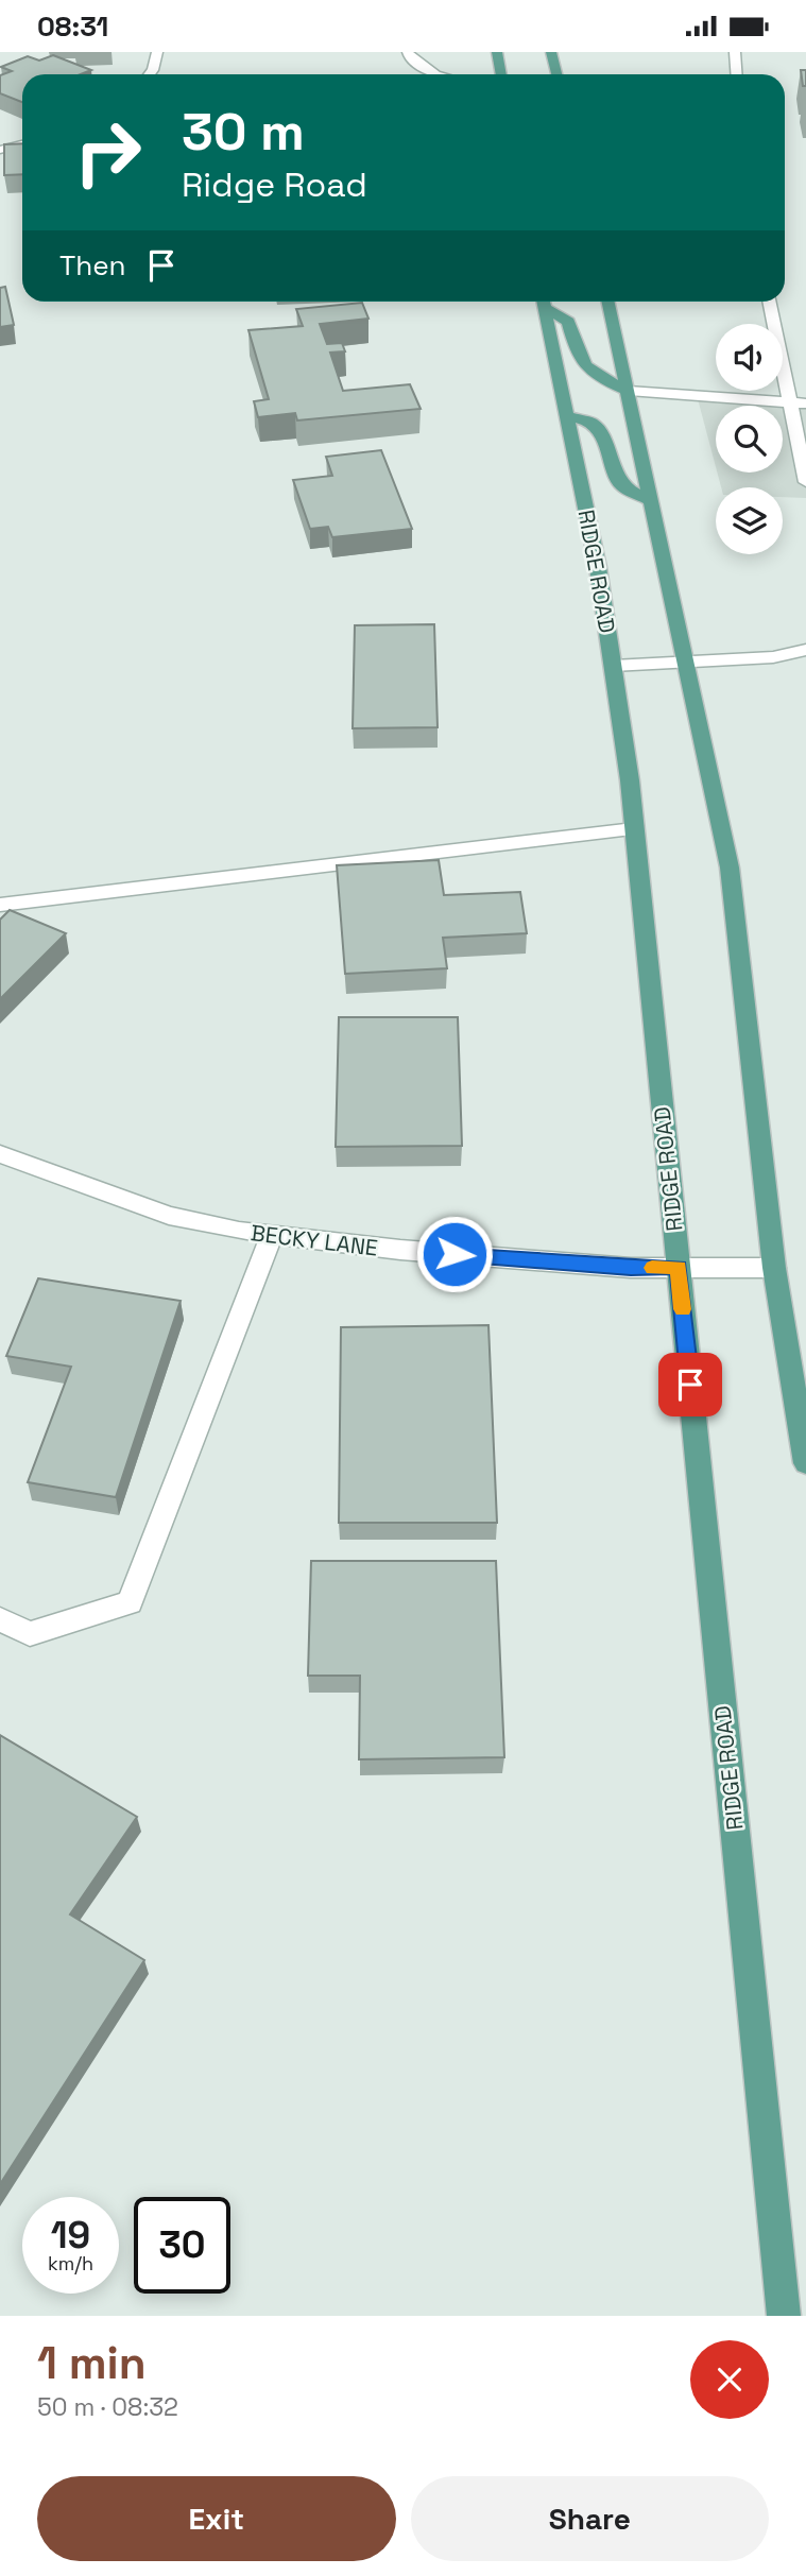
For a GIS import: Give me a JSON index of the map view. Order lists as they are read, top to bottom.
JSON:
{
  "streets": {
    "main road": ["RIDGE ROAD"],
    "street": ["BECKY LANE"]
  },
  "crossings": [
    ["RIDGE ROAD", "BECKY LANE"]
  ],
  "page": {
    "status": "08:31",
    "turn": ["30 m", "Ridge Road"],
    "then": "Then",
    "speed": "19 km/h",
    "limit": "30",
    "heading": ["1 min", "50 m · 08:32"],
    "buttons": ["Exit", "Share"]
  }
}
